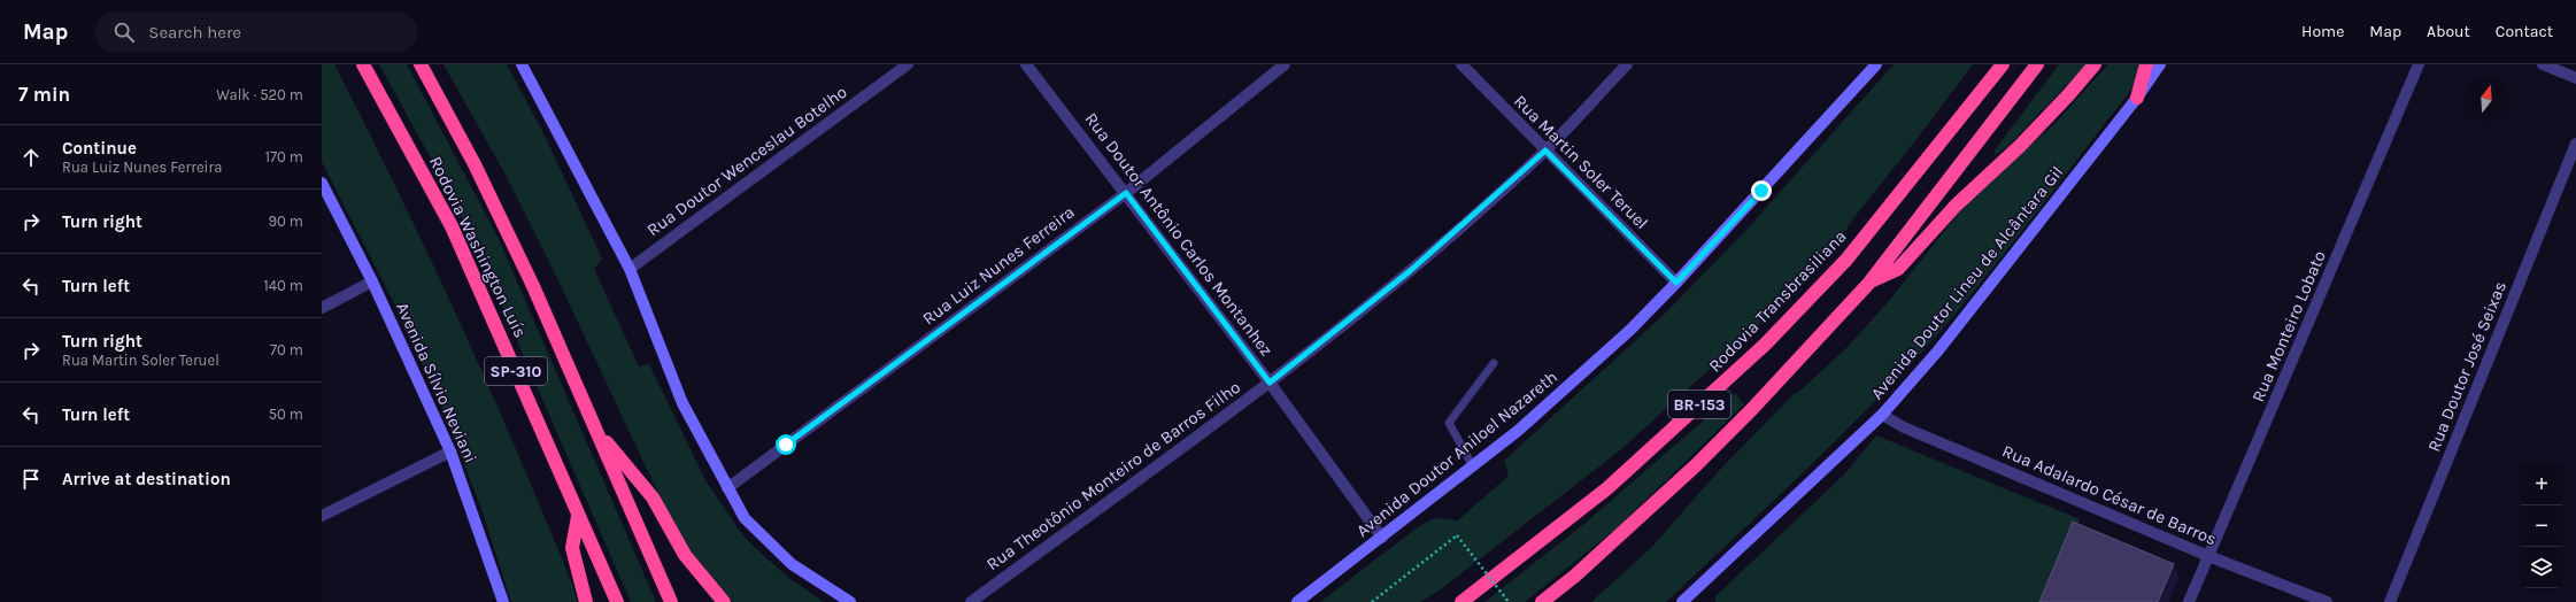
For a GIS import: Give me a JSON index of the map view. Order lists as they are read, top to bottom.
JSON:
{
  "streets": {
    "highway": [
      "Rodovia Washington Luís",
      "Rodovia Transbrasiliana",
      "SP-310",
      "BR-153"
    ],
    "main road": ["Avenida Doutor Lineu de Alcântara Gil", "Avenida Sílvio Neviani", "Avenida Doutor Aniloel Nazareth"],
    "street": [
      "Rua Doutor Wenceslau Botelho",
      "Rua Martin Soler Teruel",
      "Rua Doutor Antônio Carlos Montanhez",
      "Rua Luiz Nunes Ferreira",
      "Rua Monteiro Lobato",
      "Rua Doutor José Seixas",
      "Rua Theotônio Monteiro de Barros Filho",
      "Rua Adalardo César de Barros"
    ]
  },
  "crossings": [
    ["Rua Martin Soler Teruel", "Avenida Doutor Aniloel Nazareth"],
    ["Rua Martin Soler Teruel", "Rua Theotônio Monteiro de Barros Filho"],
    ["Rua Doutor Antônio Carlos Montanhez", "Rua Luiz Nunes Ferreira"],
    ["Rua Doutor Antônio Carlos Montanhez", "Avenida Doutor Aniloel Nazareth"],
    ["Rua Doutor Antônio Carlos Montanhez", "Rua Theotônio Monteiro de Barros Filho"],
    ["Avenida Doutor Lineu de Alcântara Gil", "Rua Adalardo César de Barros"],
    ["Rua Monteiro Lobato", "Rua Adalardo César de Barros"]
  ],
  "north": "top",
  "page": {
    "header": "Map",
    "search": "Search here",
    "nav": [
      "Home",
      "Map",
      "About",
      "Contact"
    ],
    "heading": ["7 min", "Walk · 520 m"],
    "list": [
      ["Continue", "Rua Luiz Nunes Ferreira", "170 m"],
      ["Turn right", "90 m"],
      ["Turn left", "140 m"],
      ["Turn right", "Rua Martin Soler Teruel", "70 m"],
      ["Turn left", "50 m"],
      "Arrive at destination"
    ],
    "map_buttons": ["+", "−"]
  }
}
